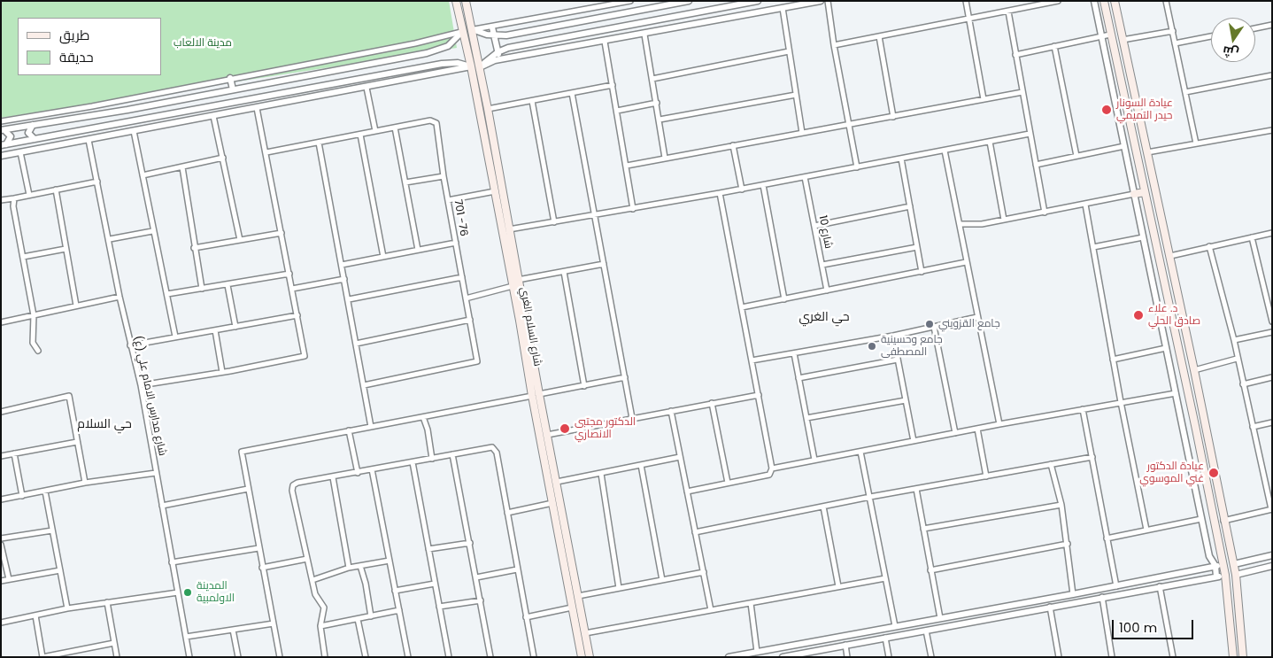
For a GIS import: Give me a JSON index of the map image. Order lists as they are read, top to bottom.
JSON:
{
  "streets": {
    "main road": ["شارع السلام الغري"],
    "street": ["701 -76", "شارع 10", "شارع مدارس الامام علي (ع)"]
  },
  "districts": ["حي الغري", "حي السلام"],
  "parks": ["مدينة الالعاب"],
  "places": [
    "عيادة السونار حيدر التميمي",
    "د. علاء صادق الحلي",
    "جامع القزويني",
    "جامع وحسينية المصطفى",
    "الدكتور مجتبى الانصاري",
    "عيادة الدكتور غني الموسوي",
    "المدينة الاولمبية"
  ],
  "legend": ["طريق", "حديقة"],
  "scale_bar": "100 m",
  "north": "bottom"
}
